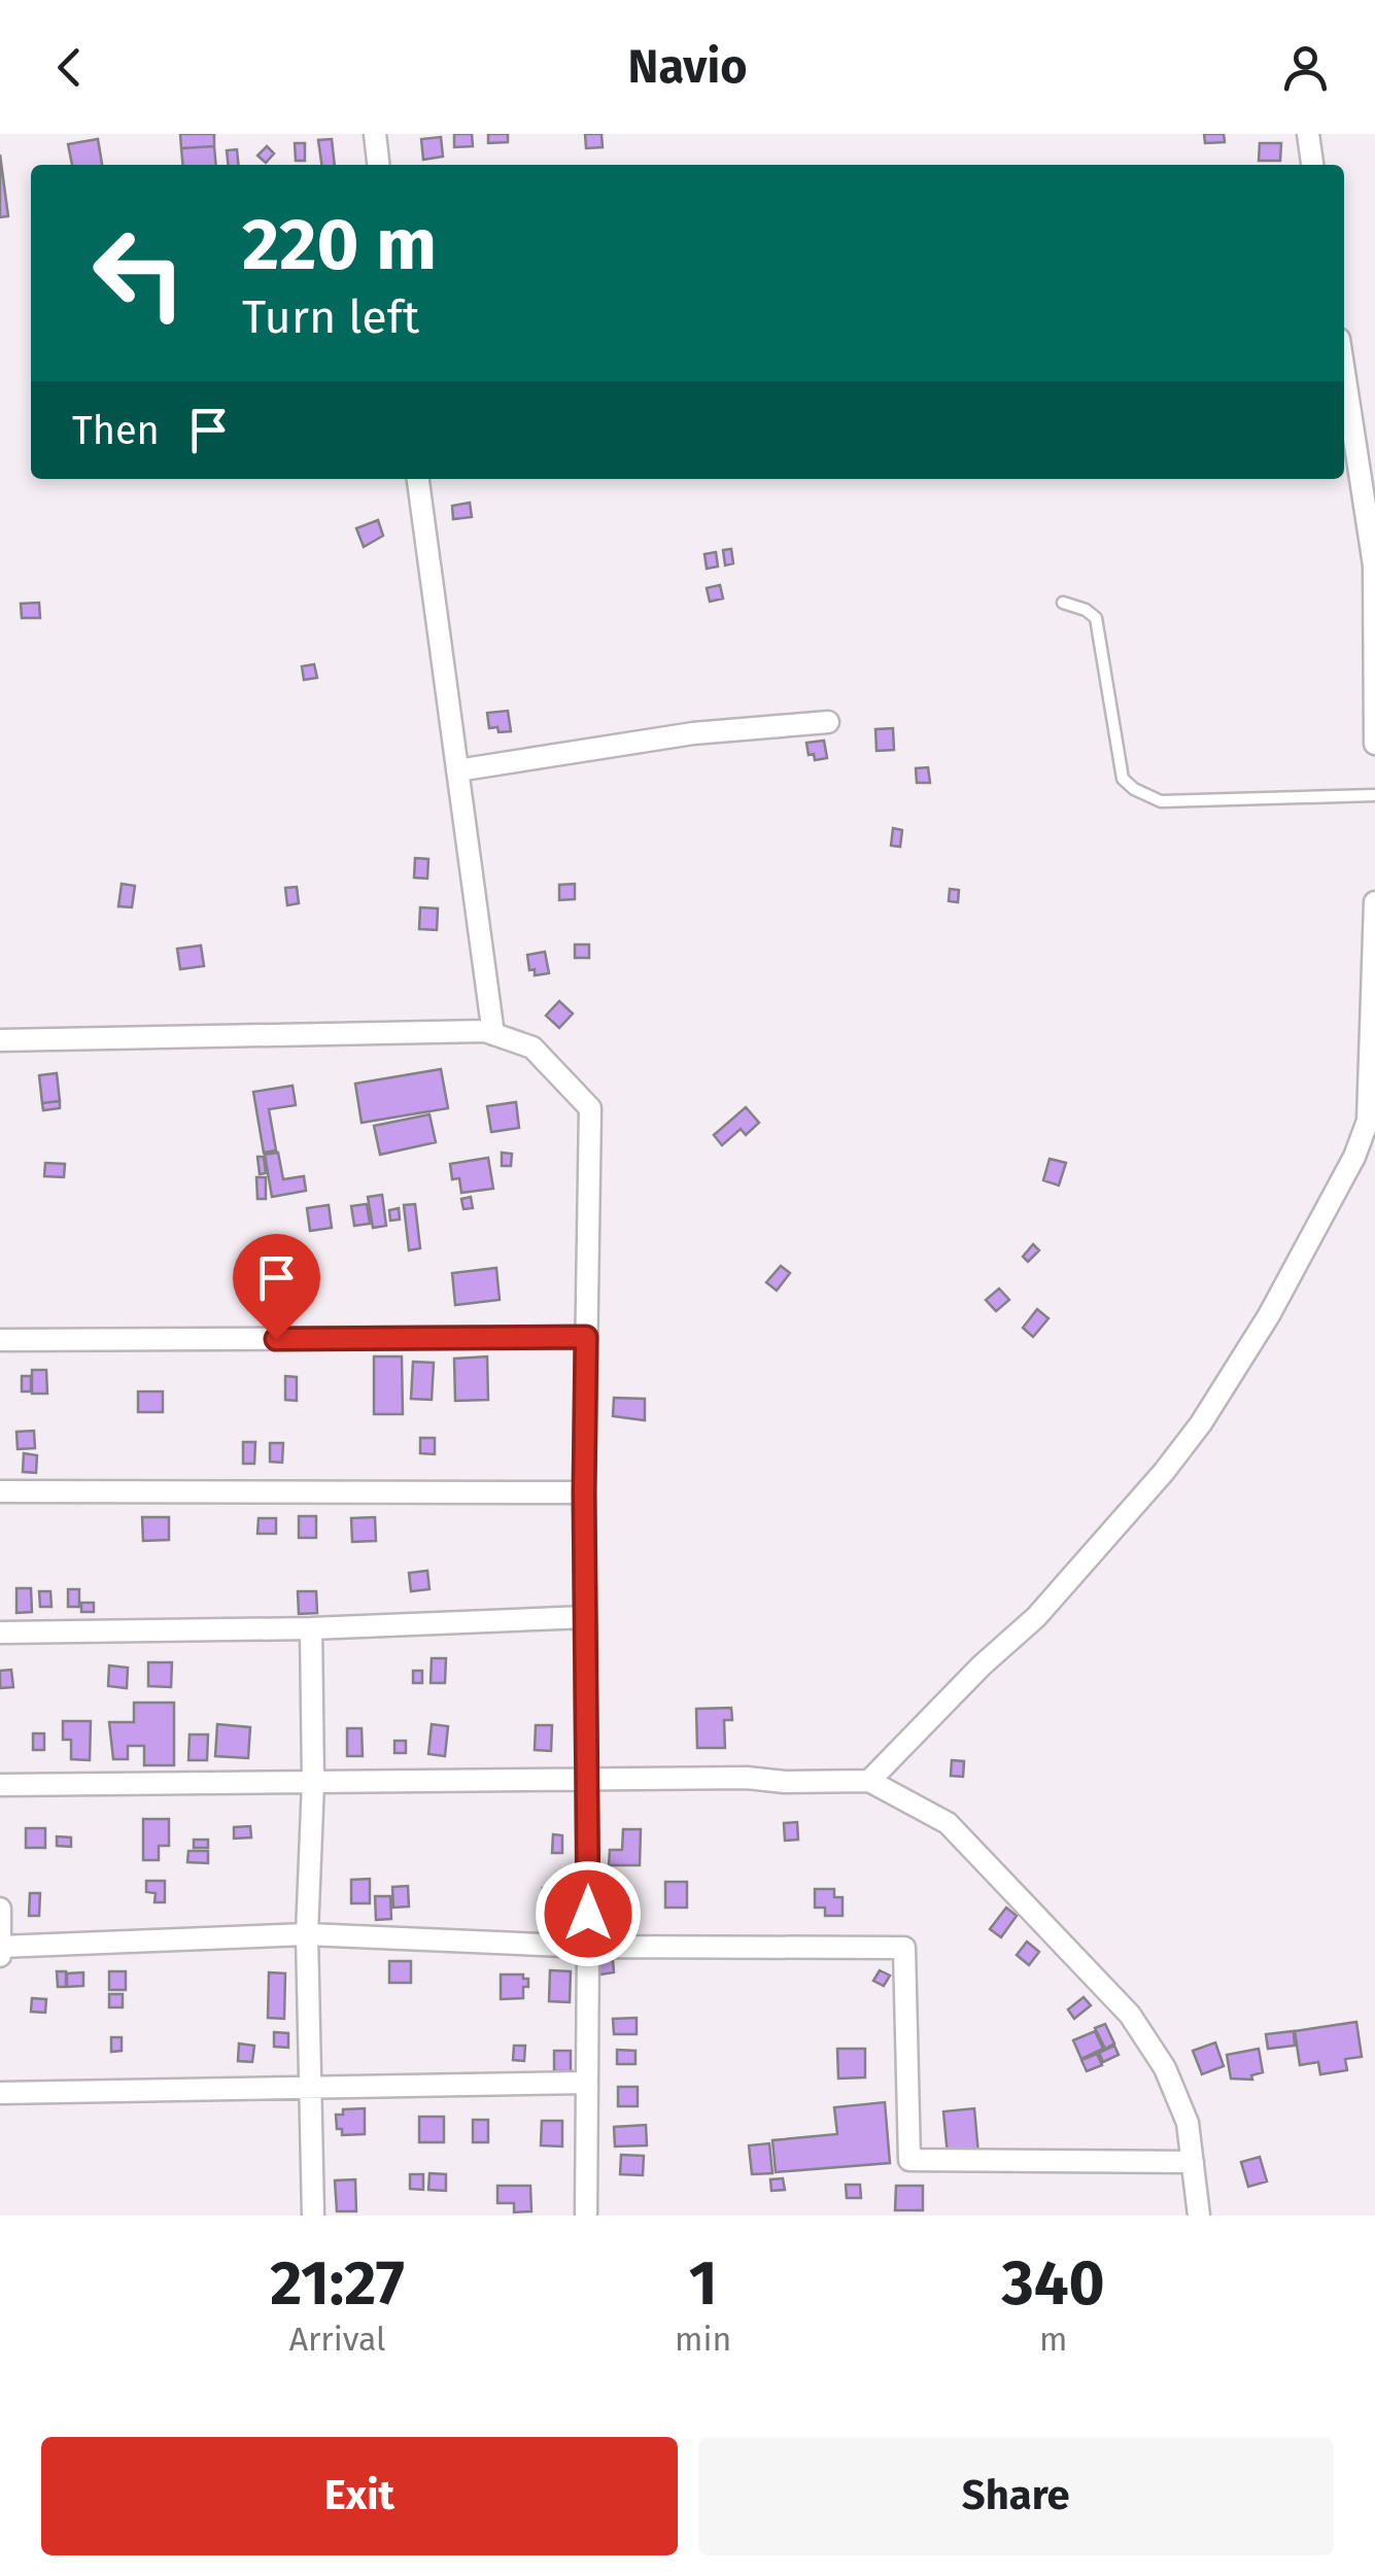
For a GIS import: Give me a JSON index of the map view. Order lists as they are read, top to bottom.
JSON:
{
  "page": {
    "header": "Navio",
    "turn": ["220 m", "Turn left"],
    "then": "Then",
    "eta": [
      "21:27",
      "Arrival",
      "1",
      "min",
      "340",
      "m"
    ],
    "buttons": ["Exit", "Share"]
  }
}
